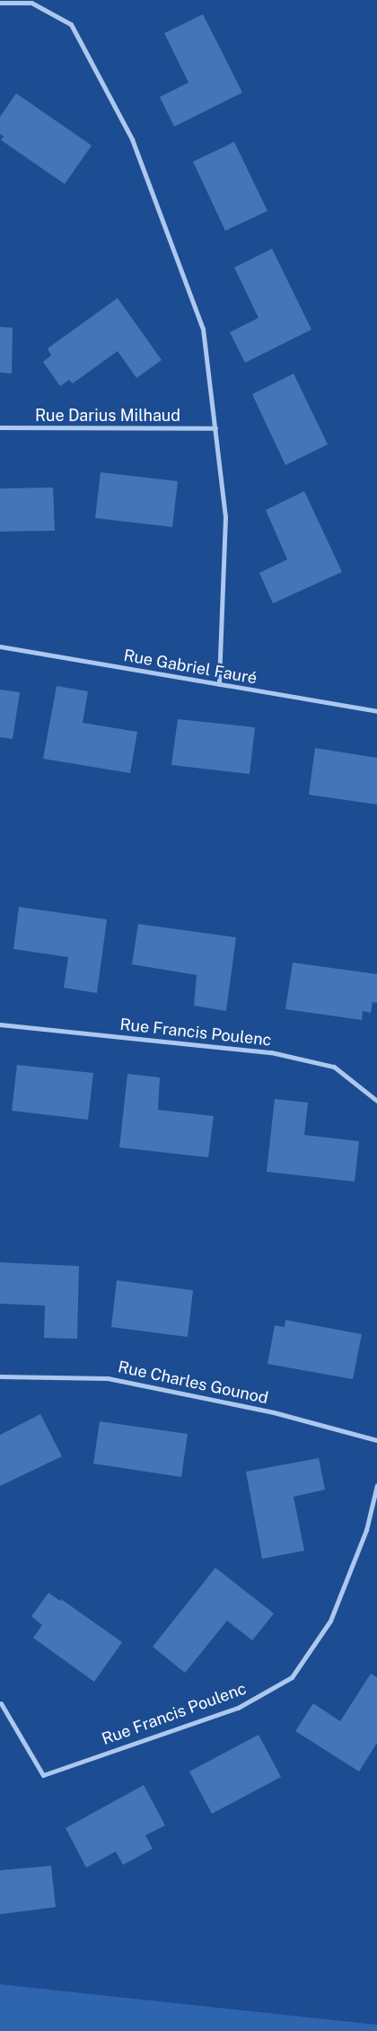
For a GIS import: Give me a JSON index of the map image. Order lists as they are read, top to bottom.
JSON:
{
  "streets": {
    "street": [
      "Rue Darius Milhaud",
      "Rue Gabriel Fauré",
      "Rue Francis Poulenc",
      "Rue Charles Gounod"
    ]
  }
}
